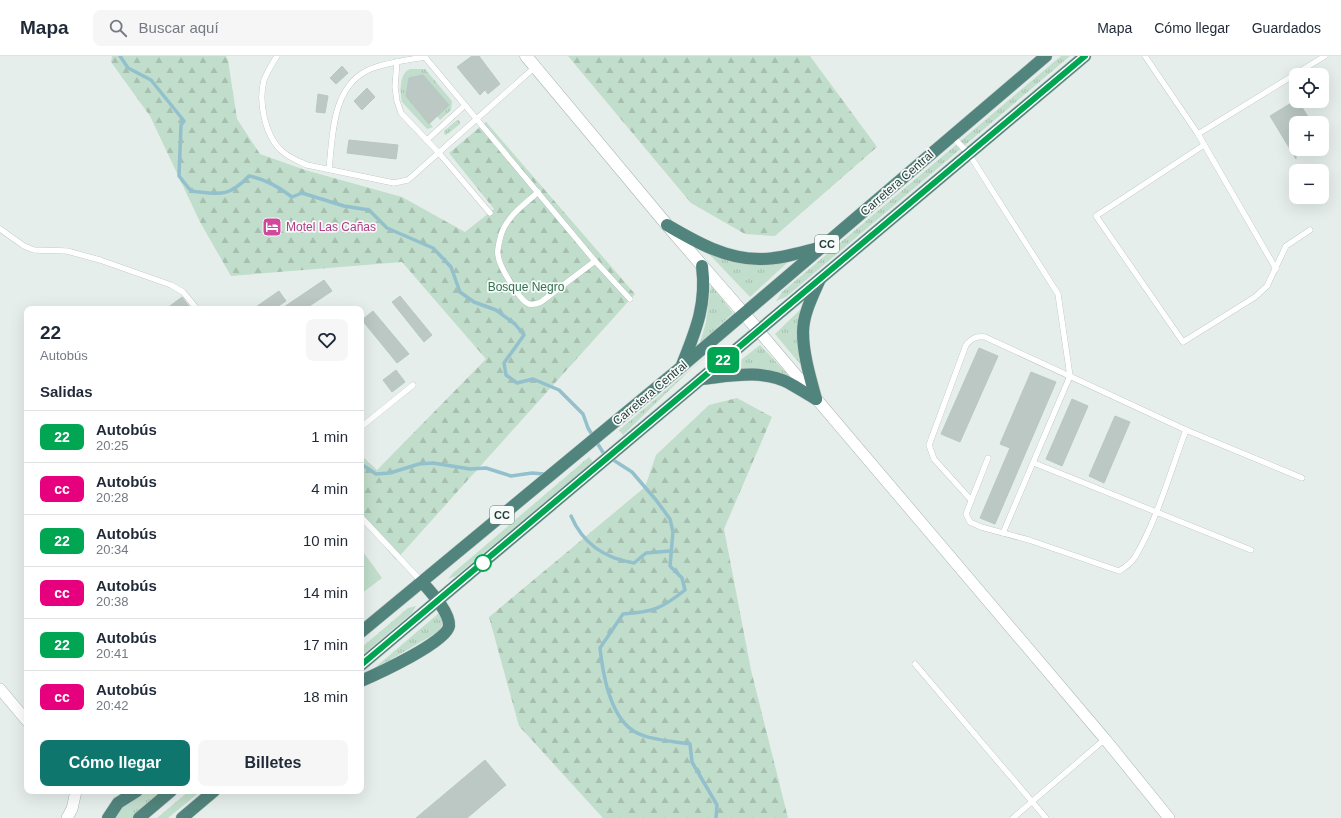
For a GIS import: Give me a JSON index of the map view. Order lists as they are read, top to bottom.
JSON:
{
  "streets": {
    "highway": ["Carretera Central", "CC"]
  },
  "parks": ["Bosque Negro"],
  "places": {
    "hotel": ["Motel Las Cañas"]
  },
  "lines": ["bus line 22"],
  "page": {
    "header": "Mapa",
    "search": "Buscar aquí",
    "nav": ["Mapa", "Cómo llegar", "Guardados"],
    "on_map": "22",
    "map_buttons": ["+", "−"],
    "heading": [
      ["22", "Autobús"],
      "Salidas"
    ],
    "list": [
      {
        "mark": "22",
        "name": "Autobús",
        "note": "20:25",
        "value": "1 min"
      },
      {
        "mark": "cc",
        "name": "Autobús",
        "note": "20:28",
        "value": "4 min"
      },
      {
        "mark": "22",
        "name": "Autobús",
        "note": "20:34",
        "value": "10 min"
      },
      {
        "mark": "cc",
        "name": "Autobús",
        "note": "20:38",
        "value": "14 min"
      },
      {
        "mark": "22",
        "name": "Autobús",
        "note": "20:41",
        "value": "17 min"
      },
      {
        "mark": "cc",
        "name": "Autobús",
        "note": "20:42",
        "value": "18 min"
      }
    ],
    "buttons": ["Cómo llegar", "Billetes"]
  }
}
